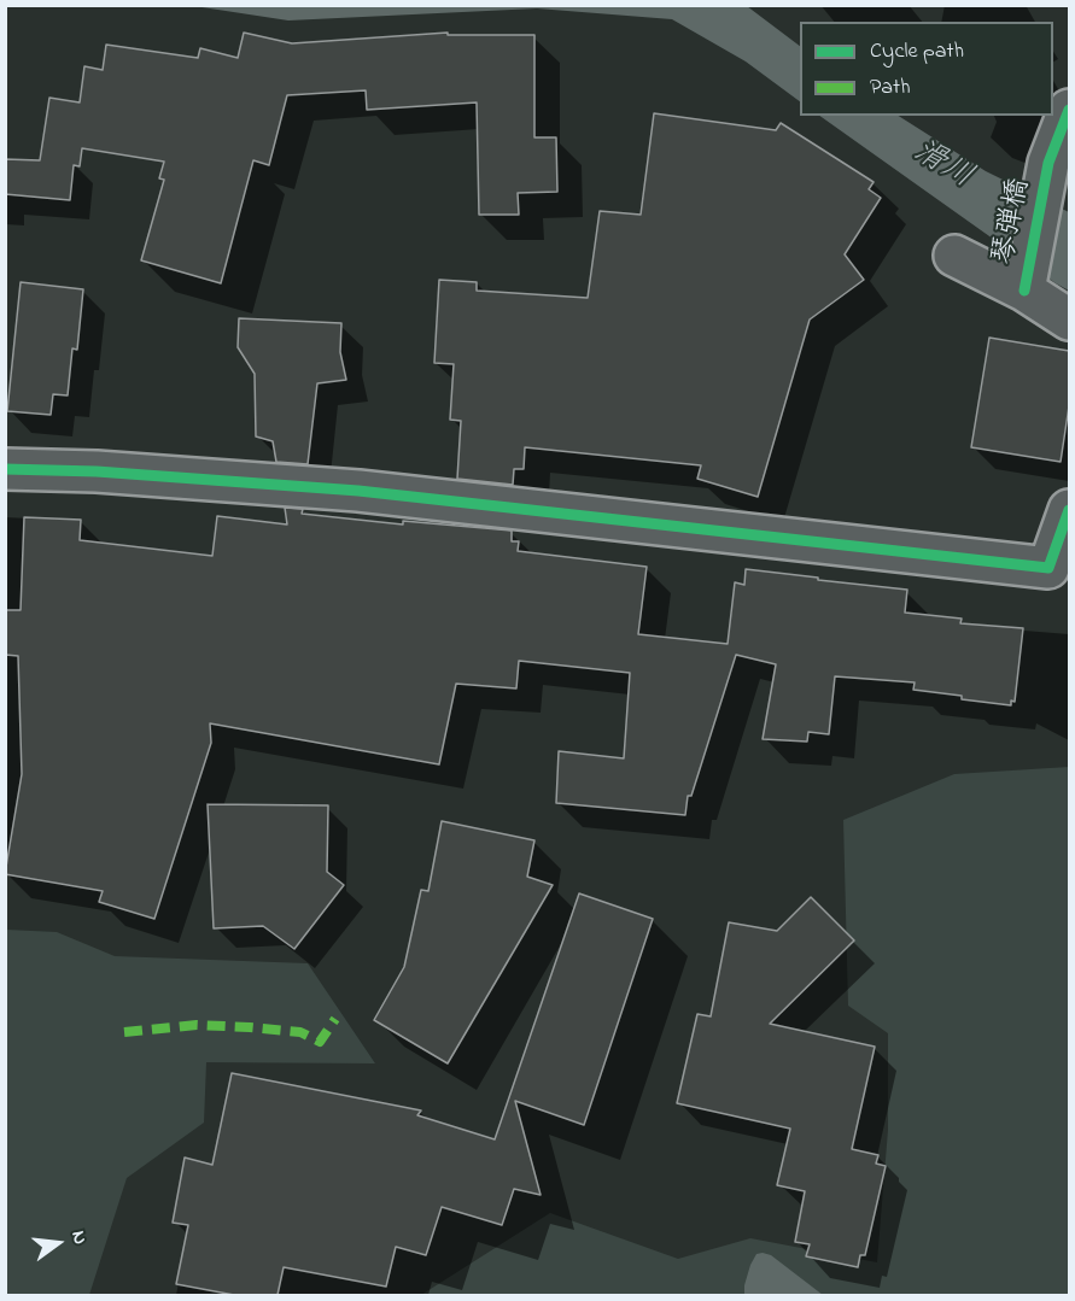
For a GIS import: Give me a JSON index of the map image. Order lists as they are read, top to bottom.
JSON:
{
  "streets": {
    "street": ["琴弾橋"]
  },
  "water": ["滑川"],
  "legend": ["Cycle path", "Path"],
  "north": "right"
}
